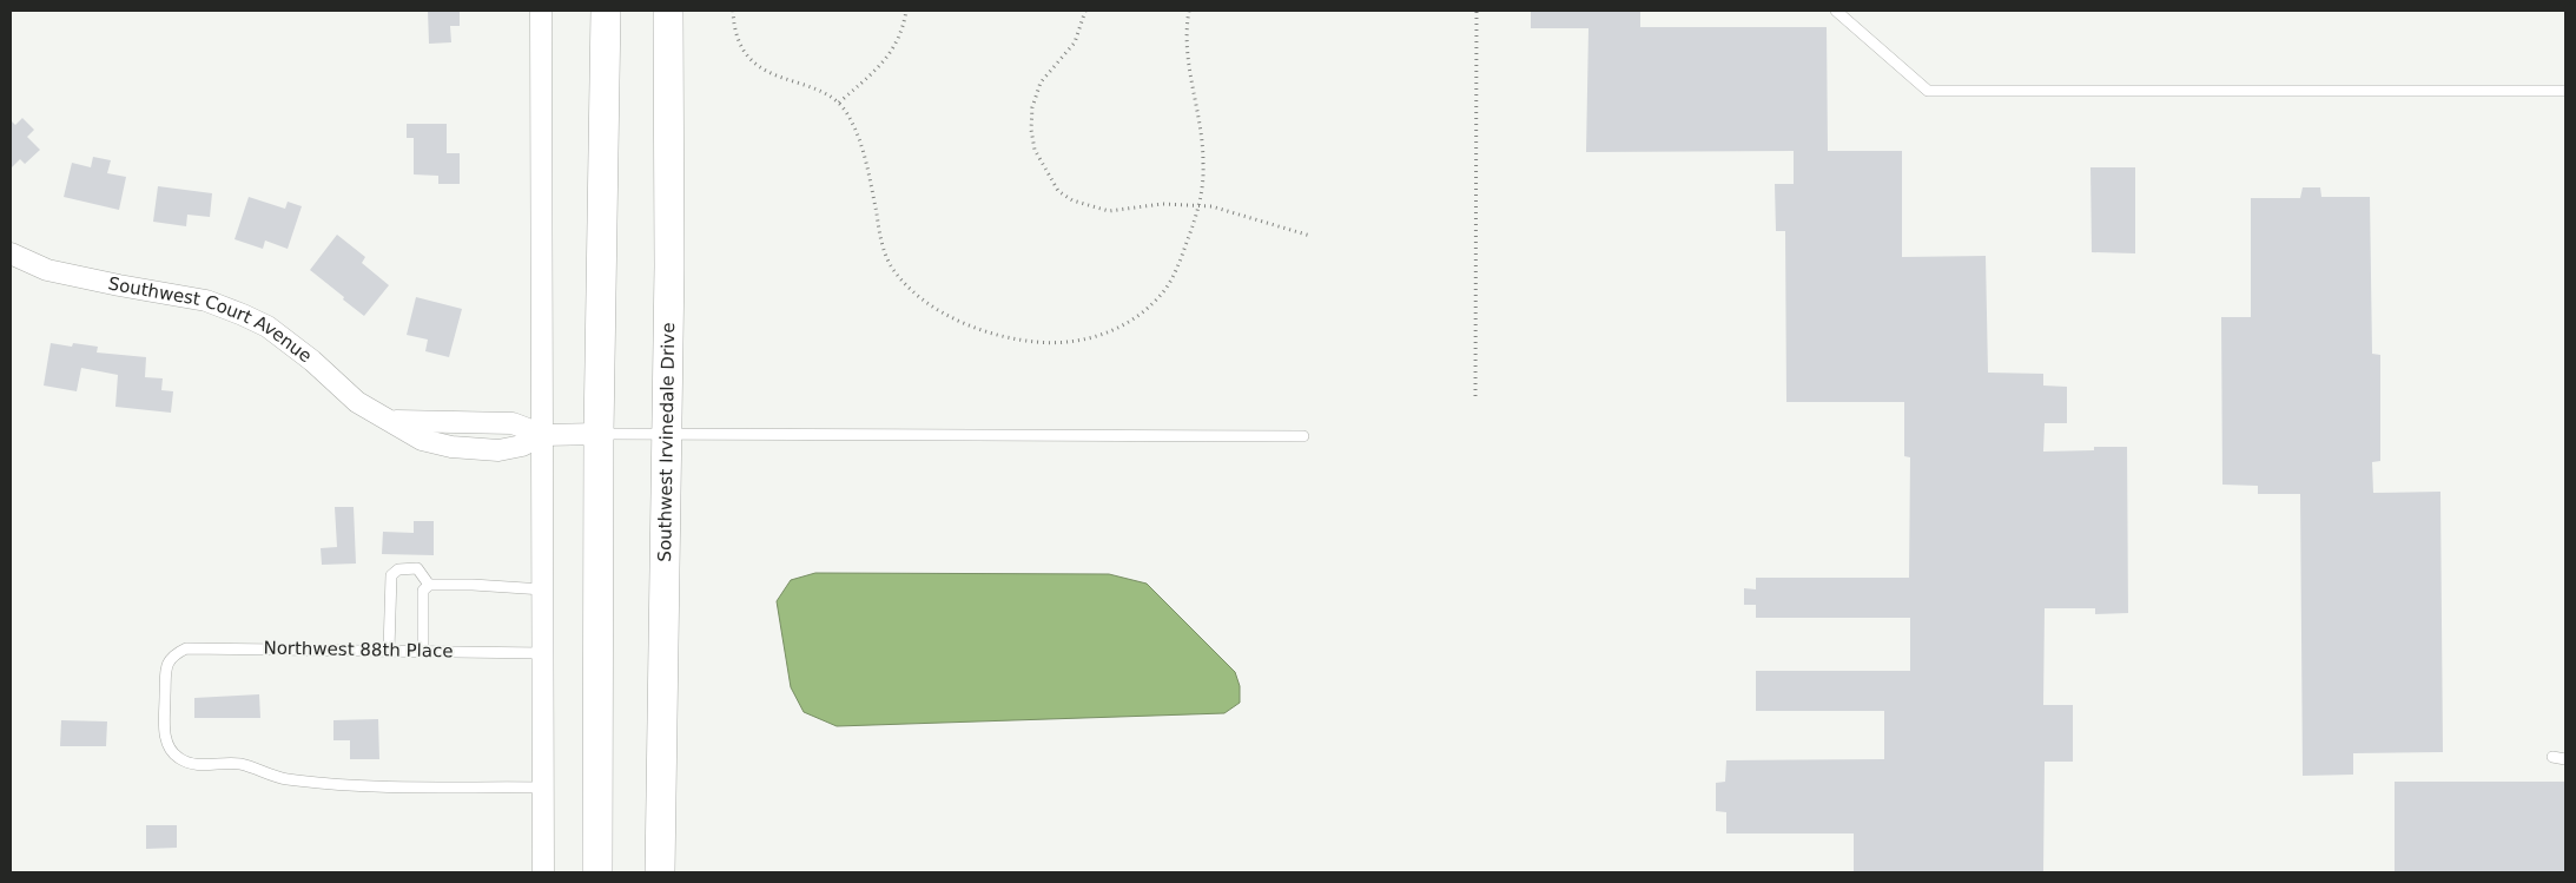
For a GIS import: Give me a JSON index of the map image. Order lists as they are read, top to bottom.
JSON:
{
  "streets": {
    "main road": ["Southwest Irvinedale Drive"],
    "street": ["Southwest Court Avenue"],
    "lane": ["Northwest 88th Place"]
  }
}
